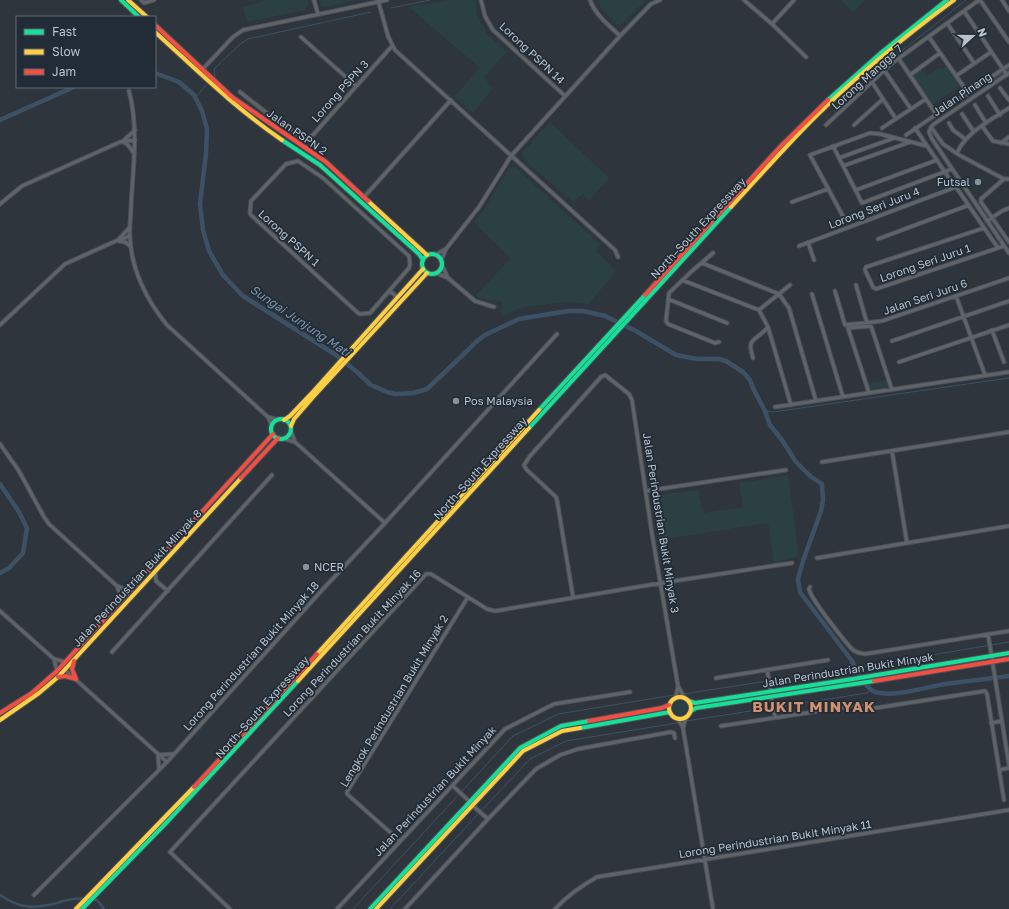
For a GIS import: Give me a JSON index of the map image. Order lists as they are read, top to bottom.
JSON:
{
  "streets": {
    "main road": [
      "Jalan PSPN 2",
      "North–South Expressway",
      "Jalan Perindustrian Bukit Minyak 8",
      "Jalan Perindustrian Bukit Minyak"
    ],
    "street": [
      "Lorong PSPN 14",
      "Lorong Mangga 7",
      "Lorong PSPN 3",
      "Jalan Pinang",
      "Lorong Seri Juru 4",
      "Lorong PSPN 1",
      "Lorong Seri Juru 1",
      "Jalan Seri Juru 6",
      "Jalan Perindustrian Bukit Minyak 3",
      "Lorong Perindustrian Bukit Minyak 16",
      "Lorong Perindustrian Bukit Minyak 18",
      "Lengkok Perindustrian Bukit Minyak 2",
      "Lorong Perindustrian Bukit Minyak 11"
    ]
  },
  "crossings": [
    ["Jalan Pinang", "Lorong Seri Juru 1"],
    ["Jalan Perindustrian Bukit Minyak 3", "Lorong Perindustrian Bukit Minyak 16"],
    ["Lorong Perindustrian Bukit Minyak 16", "Lengkok Perindustrian Bukit Minyak 2"],
    ["Jalan Perindustrian Bukit Minyak", "Lengkok Perindustrian Bukit Minyak 2"]
  ],
  "districts": ["BUKIT MINYAK"],
  "water": ["Sungai Junjung Mati"],
  "places": ["Futsal", "Pos Malaysia", "NCER"],
  "legend": ["Fast", "Slow", "Jam"],
  "north": "right"
}
